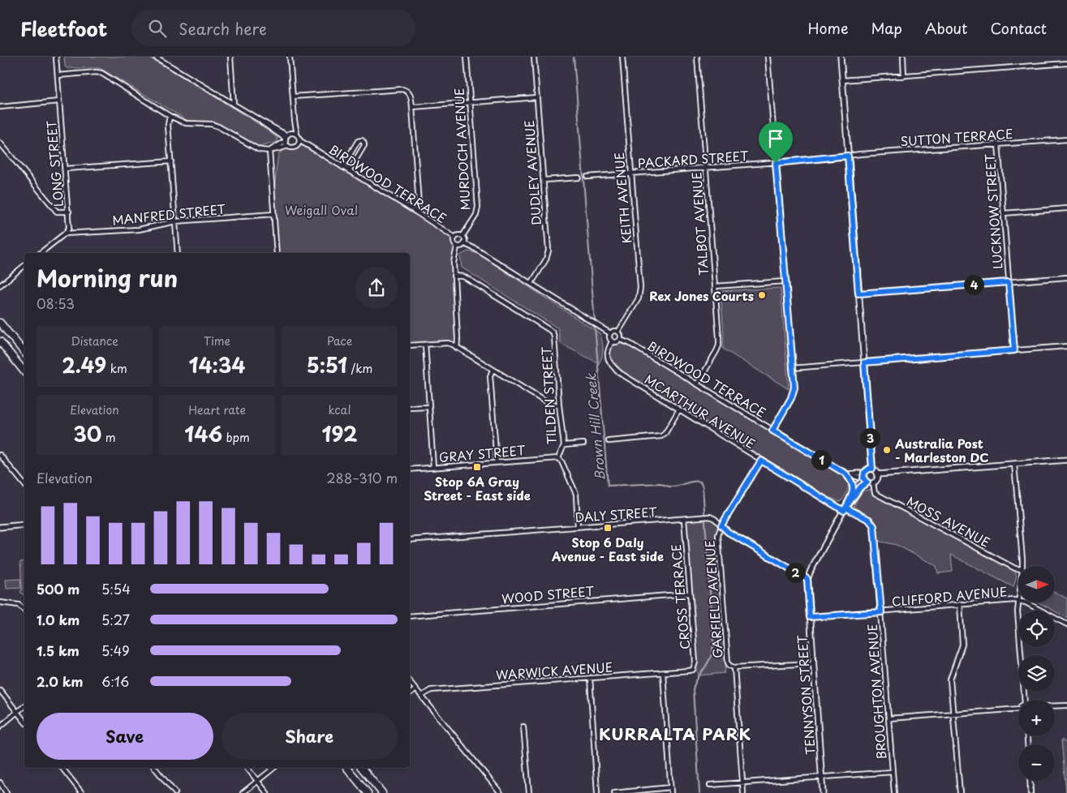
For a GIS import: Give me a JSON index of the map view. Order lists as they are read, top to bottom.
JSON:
{
  "streets": {
    "street": [
      "SUTTON TERRACE",
      "MURDOCH AVENUE",
      "PACKARD STREET",
      "LONG STREET",
      "DUDLEY AVENUE",
      "BIRDWOOD TERRACE",
      "KEITH AVENUE",
      "LUCKNOW STREET",
      "MANFRED STREET",
      "TALBOT AVENUE",
      "TILDEN STREET",
      "MCARTHUR AVENUE",
      "GRAY STREET",
      "DALY STREET",
      "MOSS AVENUE",
      "WOOD STREET",
      "CLIFFORD AVENUE",
      "CROSS TERRACE",
      "GARFIELD AVENUE",
      "WARWICK AVENUE",
      "BROUGHTON AVENUE",
      "TENNYSON STREET"
    ]
  },
  "crossings": [
    ["SUTTON TERRACE", "PACKARD STREET"],
    ["SUTTON TERRACE", "LUCKNOW STREET"],
    ["MURDOCH AVENUE", "BIRDWOOD TERRACE"],
    ["PACKARD STREET", "KEITH AVENUE"],
    ["PACKARD STREET", "TALBOT AVENUE"],
    ["LONG STREET", "MANFRED STREET"],
    ["BIRDWOOD TERRACE", "KEITH AVENUE"],
    ["BIRDWOOD TERRACE", "TALBOT AVENUE"],
    ["BIRDWOOD TERRACE", "MCARTHUR AVENUE"],
    ["BIRDWOOD TERRACE", "MOSS AVENUE"],
    ["BIRDWOOD TERRACE", "TENNYSON STREET"],
    ["KEITH AVENUE", "MCARTHUR AVENUE"],
    ["TILDEN STREET", "GRAY STREET"],
    ["TILDEN STREET", "DALY STREET"],
    ["MCARTHUR AVENUE", "GARFIELD AVENUE"],
    ["MCARTHUR AVENUE", "BROUGHTON AVENUE"],
    ["MCARTHUR AVENUE", "TENNYSON STREET"],
    ["DALY STREET", "CROSS TERRACE"],
    ["DALY STREET", "GARFIELD AVENUE"],
    ["DALY STREET", "TENNYSON STREET"],
    ["MOSS AVENUE", "TENNYSON STREET"],
    ["WOOD STREET", "CROSS TERRACE"],
    ["CLIFFORD AVENUE", "BROUGHTON AVENUE"],
    ["CLIFFORD AVENUE", "TENNYSON STREET"],
    ["CROSS TERRACE", "WARWICK AVENUE"],
    ["BROUGHTON AVENUE", "TENNYSON STREET"]
  ],
  "districts": ["KURRALTA PARK"],
  "water": ["Brown Hill Creek"],
  "parks": ["Weigall Oval"],
  "places": {
    "other": ["Rex Jones Courts", "Australia Post - Marleston DC"],
    "transit": ["Stop 6A Gray Street - East side", "Stop 6 Daly Avenue - East side"]
  },
  "north": "right",
  "page": {
    "header": "Fleetfoot",
    "search": "Search here",
    "nav": [
      "Home",
      "Map",
      "About",
      "Contact"
    ],
    "heading": ["Morning run", "08:53"],
    "pins": [
      "4",
      "3",
      "1",
      "2"
    ],
    "stats": [
      ["Distance", "2.49 km"],
      ["Time", "14:34"],
      ["Pace", "5:51 /km"],
      ["Elevation", "30 m"],
      ["Heart rate", "146 bpm"],
      ["kcal", "192"]
    ],
    "chart": ["Elevation", "288–310 m"],
    "map_buttons": ["+", "−"],
    "list": [
      {
        "name": "500 m",
        "note": "5:54"
      },
      {
        "name": "1.0 km",
        "note": "5:27"
      },
      {
        "name": "1.5 km",
        "note": "5:49"
      },
      {
        "name": "2.0 km",
        "note": "6:16"
      }
    ],
    "buttons": ["Save", "Share"]
  }
}
